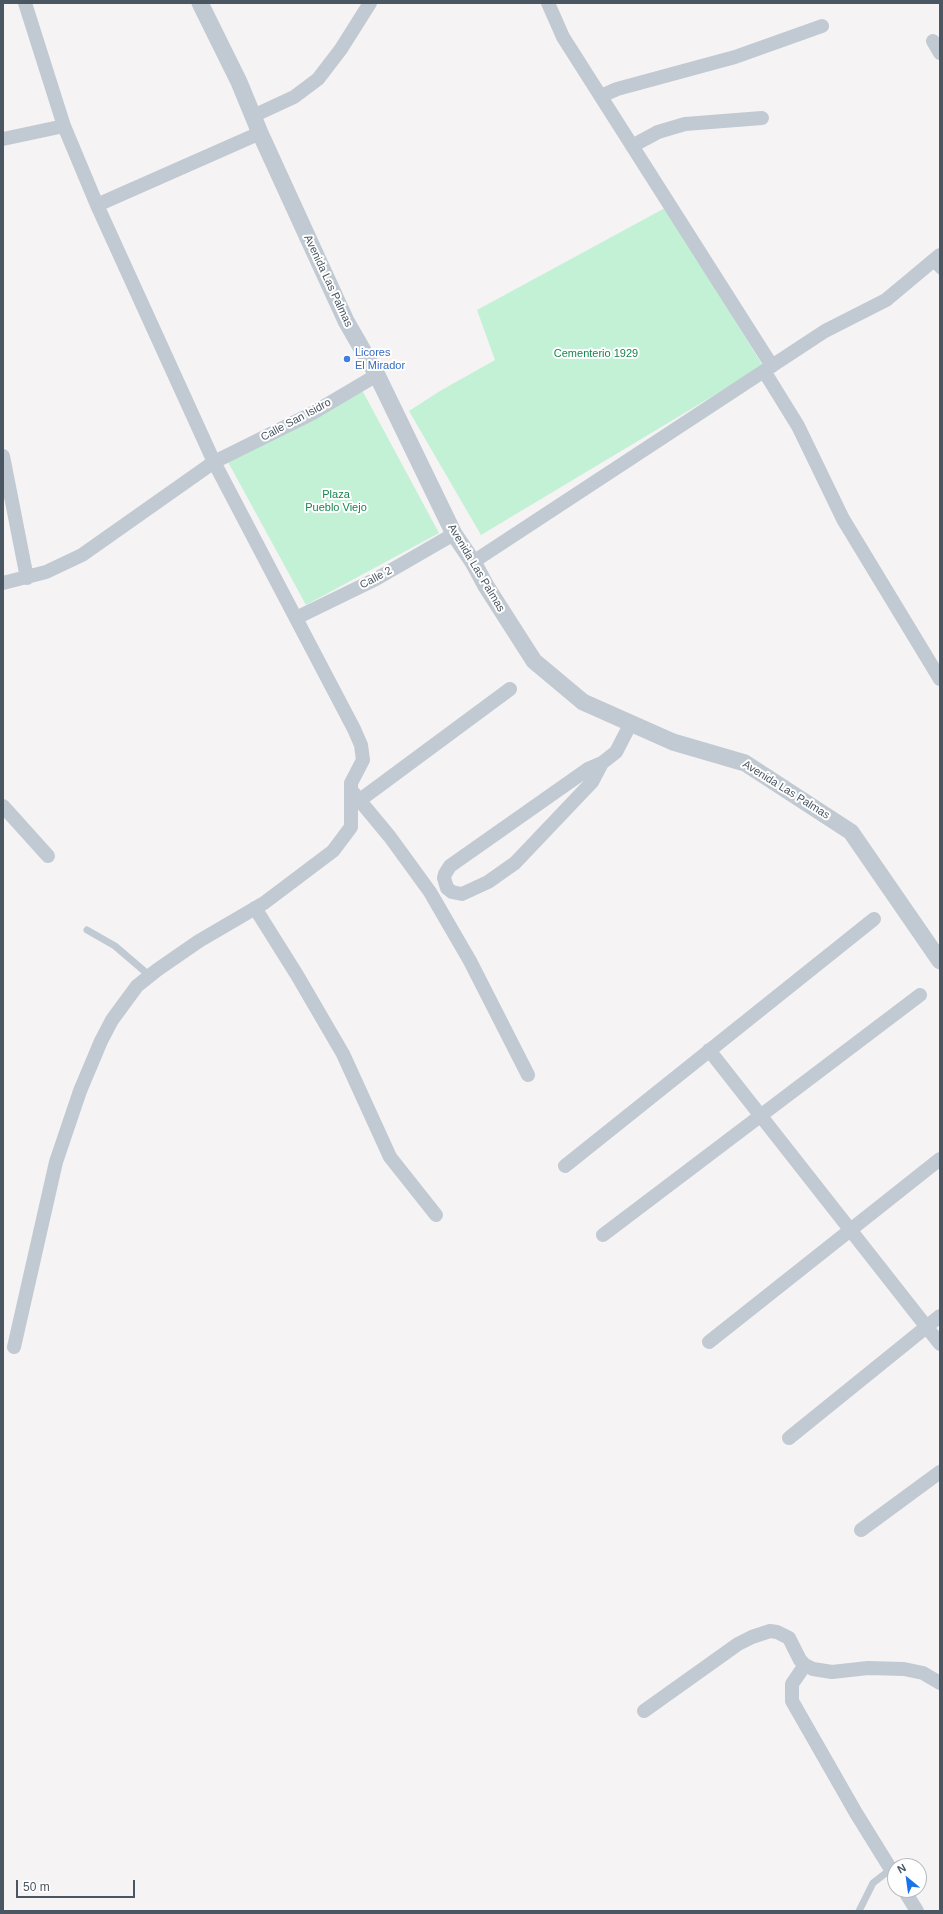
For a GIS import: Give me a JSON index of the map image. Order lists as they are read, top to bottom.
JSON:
{
  "streets": {
    "street": ["Avenida Las Palmas", "Calle San Isidro", "Calle 2"]
  },
  "crossings": [
    ["Avenida Las Palmas", "Calle San Isidro"],
    ["Avenida Las Palmas", "Calle 2"]
  ],
  "parks": ["Cementerio 1929", "Plaza Pueblo Viejo"],
  "places": ["Licores El Mirador"],
  "scale_bar": "50 m",
  "north": "top left"
}
